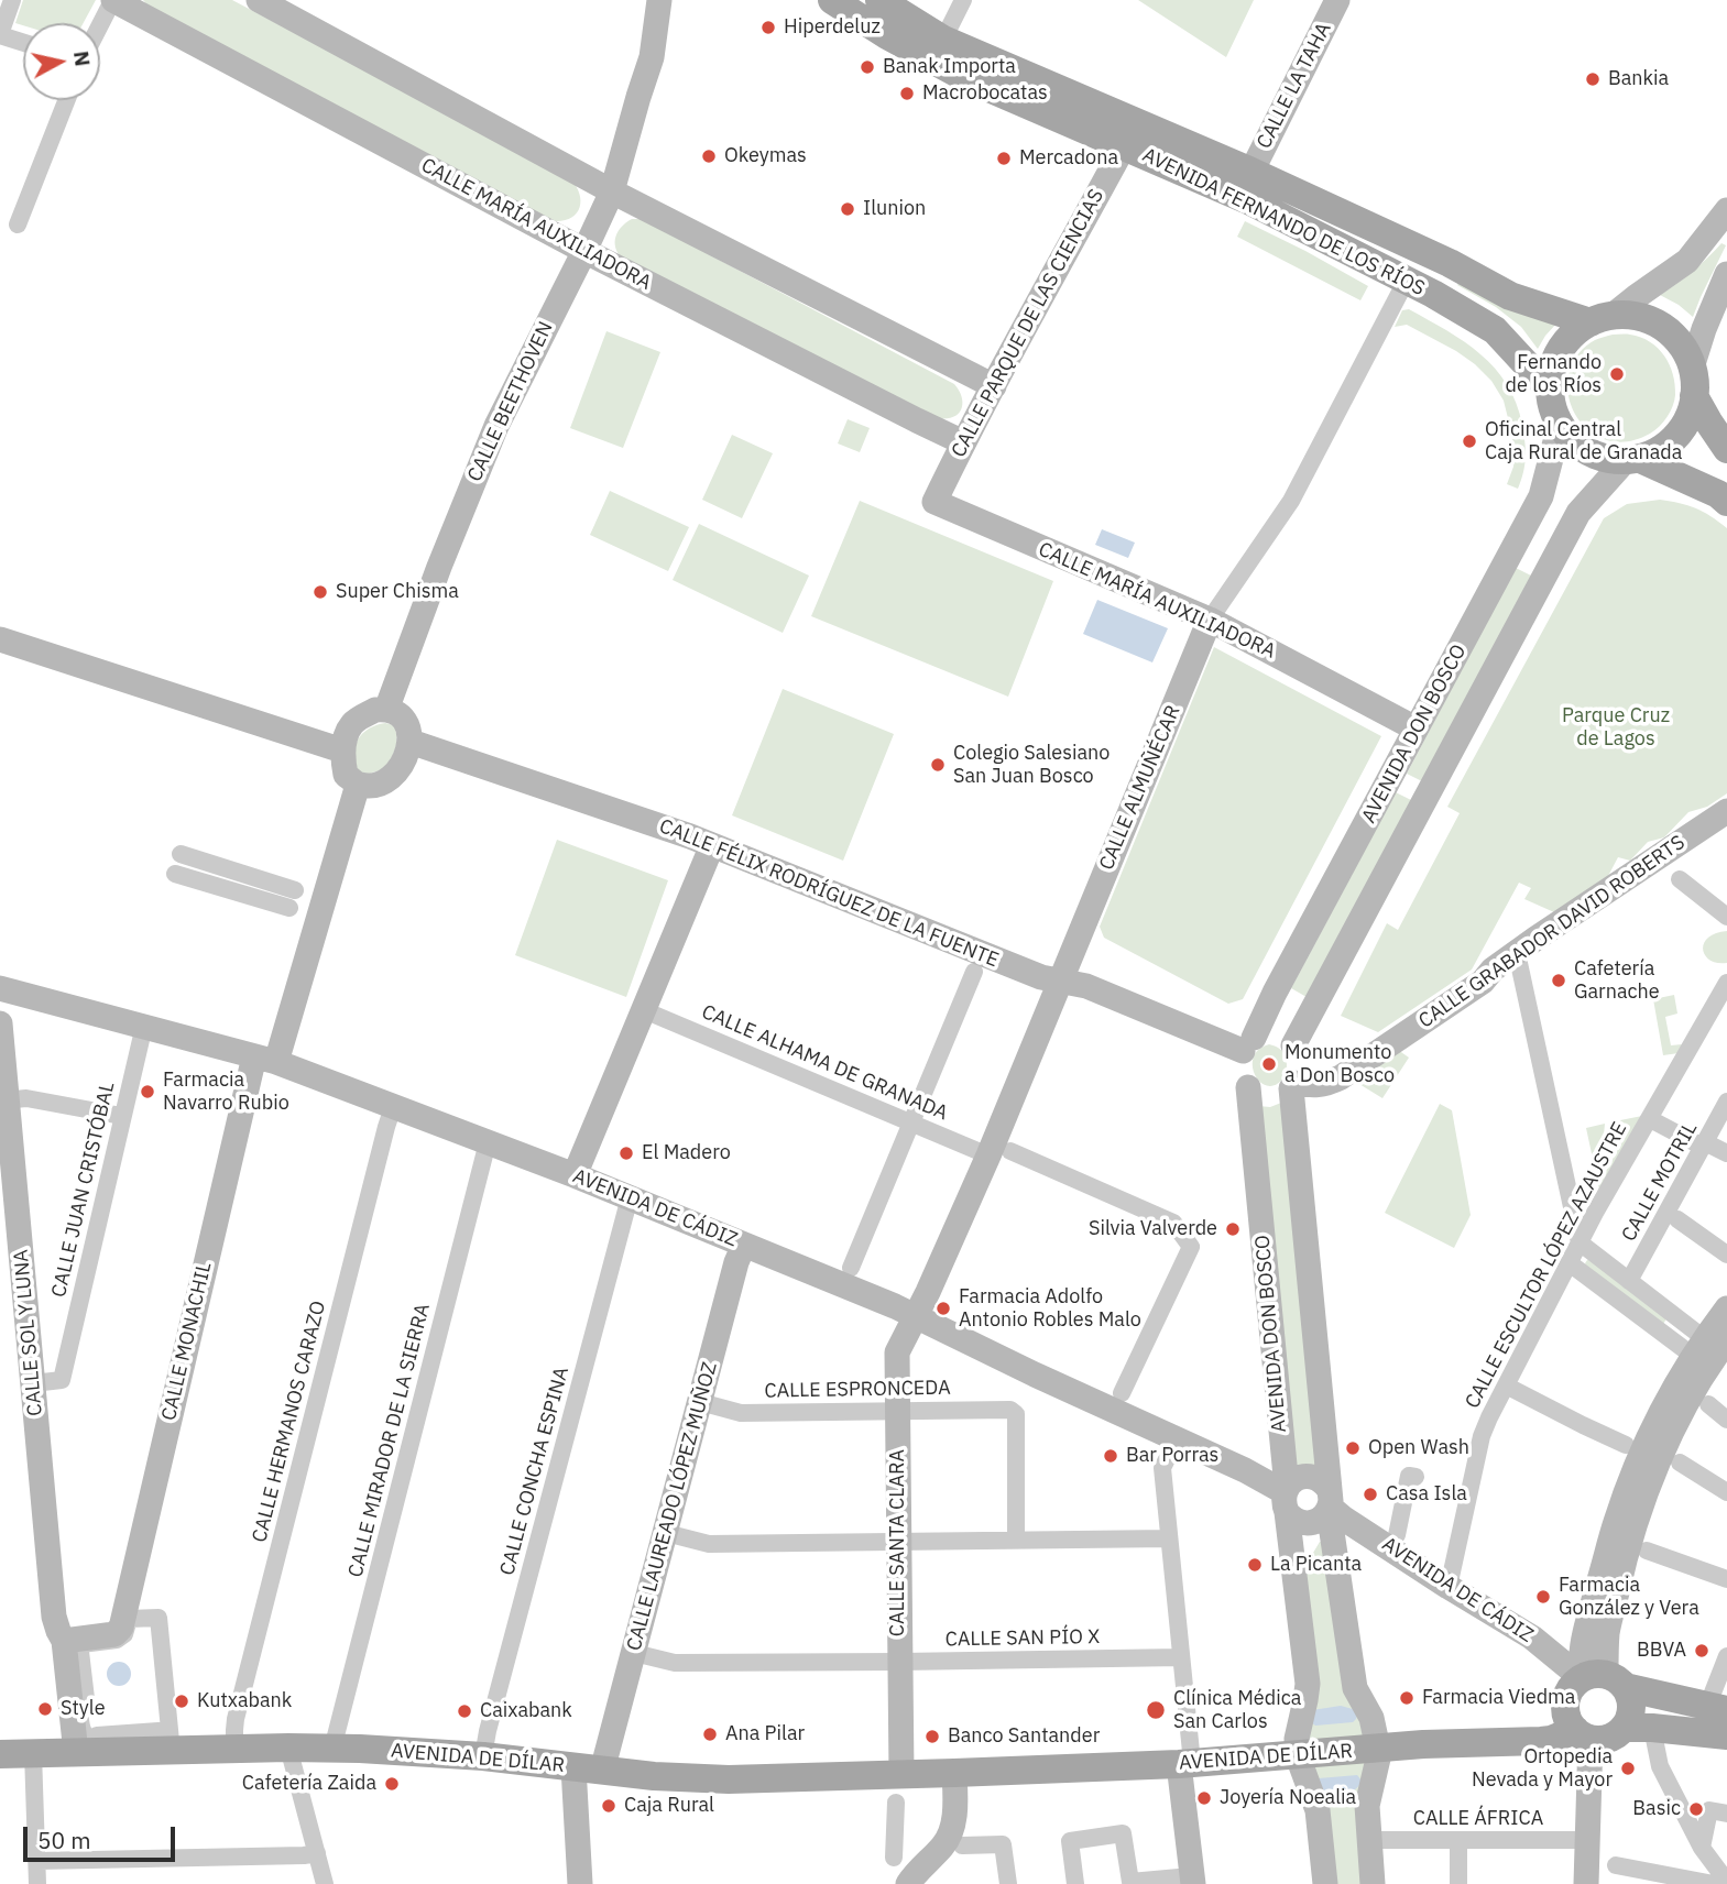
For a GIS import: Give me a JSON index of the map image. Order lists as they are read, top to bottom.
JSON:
{
  "streets": {
    "main road": ["AVENIDA FERNANDO DE LOS RÍOS", "AVENIDA DE CÁDIZ", "AVENIDA DE DÍLAR"],
    "street": [
      "CALLE LA TAHA",
      "CALLE MARÍA AUXILIADORA",
      "CALLE PARQUE DE LAS CIENCIAS",
      "CALLE BEETHOVEN",
      "AVENIDA DON BOSCO",
      "CALLE ALMUÑÉCAR",
      "CALLE FÉLIX RODRÍGUEZ DE LA FUENTE",
      "CALLE GRABADOR DAVID ROBERTS",
      "CALLE ALHAMA DE GRANADA",
      "CALLE MOTRIL",
      "CALLE JUAN CRISTÓBAL",
      "CALLE ESCULTOR LÓPEZ AZAUSTRE",
      "CALLE SOL Y LUNA",
      "CALLE MONACHIL",
      "CALLE ESPRONCEDA",
      "CALLE HERMANOS CARAZO",
      "CALLE MIRADOR DE LA SIERRA",
      "CALLE CONCHA ESPINA",
      "CALLE LAUREADO LÓPEZ MUÑOZ",
      "CALLE SANTA CLARA",
      "CALLE SAN PÍO X",
      "CALLE ÁFRICA"
    ]
  },
  "crossings": [
    ["CALLE LA TAHA", "AVENIDA FERNANDO DE LOS RÍOS"],
    ["AVENIDA FERNANDO DE LOS RÍOS", "CALLE PARQUE DE LAS CIENCIAS"],
    ["AVENIDA FERNANDO DE LOS RÍOS", "AVENIDA DON BOSCO"],
    ["AVENIDA FERNANDO DE LOS RÍOS", "CALLE ALMUÑÉCAR"],
    ["CALLE MARÍA AUXILIADORA", "CALLE PARQUE DE LAS CIENCIAS"],
    ["CALLE MARÍA AUXILIADORA", "CALLE BEETHOVEN"],
    ["CALLE MARÍA AUXILIADORA", "AVENIDA DON BOSCO"],
    ["CALLE MARÍA AUXILIADORA", "CALLE ALMUÑÉCAR"],
    ["CALLE BEETHOVEN", "CALLE FÉLIX RODRÍGUEZ DE LA FUENTE"],
    ["AVENIDA DON BOSCO", "CALLE FÉLIX RODRÍGUEZ DE LA FUENTE"],
    ["AVENIDA DON BOSCO", "CALLE GRABADOR DAVID ROBERTS"],
    ["AVENIDA DON BOSCO", "AVENIDA DE CÁDIZ"],
    ["AVENIDA DON BOSCO", "AVENIDA DE DÍLAR"],
    ["CALLE ALMUÑÉCAR", "CALLE FÉLIX RODRÍGUEZ DE LA FUENTE"],
    ["CALLE ALMUÑÉCAR", "CALLE ALHAMA DE GRANADA"],
    ["CALLE ALMUÑÉCAR", "AVENIDA DE CÁDIZ"],
    ["CALLE ALMUÑÉCAR", "CALLE SANTA CLARA"],
    ["CALLE FÉLIX RODRÍGUEZ DE LA FUENTE", "CALLE GRABADOR DAVID ROBERTS"],
    ["CALLE JUAN CRISTÓBAL", "AVENIDA DE CÁDIZ"],
    ["CALLE JUAN CRISTÓBAL", "CALLE SOL Y LUNA"],
    ["AVENIDA DE CÁDIZ", "CALLE ESCULTOR LÓPEZ AZAUSTRE"],
    ["AVENIDA DE CÁDIZ", "CALLE MONACHIL"],
    ["AVENIDA DE CÁDIZ", "CALLE HERMANOS CARAZO"],
    ["AVENIDA DE CÁDIZ", "CALLE MIRADOR DE LA SIERRA"],
    ["AVENIDA DE CÁDIZ", "CALLE CONCHA ESPINA"],
    ["AVENIDA DE CÁDIZ", "CALLE LAUREADO LÓPEZ MUÑOZ"],
    ["AVENIDA DE CÁDIZ", "CALLE SANTA CLARA"],
    ["CALLE SOL Y LUNA", "CALLE MONACHIL"],
    ["CALLE SOL Y LUNA", "AVENIDA DE DÍLAR"],
    ["CALLE ESPRONCEDA", "CALLE LAUREADO LÓPEZ MUÑOZ"],
    ["CALLE ESPRONCEDA", "CALLE SANTA CLARA"],
    ["CALLE HERMANOS CARAZO", "AVENIDA DE DÍLAR"],
    ["CALLE MIRADOR DE LA SIERRA", "AVENIDA DE DÍLAR"],
    ["CALLE CONCHA ESPINA", "AVENIDA DE DÍLAR"],
    ["CALLE LAUREADO LÓPEZ MUÑOZ", "CALLE SAN PÍO X"],
    ["CALLE LAUREADO LÓPEZ MUÑOZ", "AVENIDA DE DÍLAR"],
    ["CALLE SANTA CLARA", "CALLE SAN PÍO X"],
    ["CALLE SANTA CLARA", "AVENIDA DE DÍLAR"]
  ],
  "parks": ["Parque Cruz de Lagos"],
  "places": [
    "Hiperdeluz",
    "Banak Importa",
    "Bankia",
    "Macrobocatas",
    "Okeymas",
    "Mercadona",
    "Ilunion",
    "Fernando de los Ríos",
    "Oficinal Central Caja Rural de Granada",
    "Super Chisma",
    "Colegio Salesiano San Juan Bosco",
    "Cafetería Garnache",
    "Monumento a Don Bosco",
    "Farmacia Navarro Rubio",
    "El Madero",
    "Silvia Valverde",
    "Farmacia Adolfo Antonio Robles Malo",
    "Open Wash",
    "Bar Porras",
    "Casa Isla",
    "La Picanta",
    "Farmacia González y Vera",
    "BBVA",
    "Farmacia Viedma",
    "Kutxabank",
    "Style",
    "Clínica Médica San Carlos",
    "Caixabank",
    "Ana Pilar",
    "Banco Santander",
    "Ortopedia Nevada y Mayor",
    "Cafetería Zaida",
    "Joyería Noealia",
    "Caja Rural",
    "Basic"
  ],
  "scale_bar": "50 m",
  "north": "right"
}
